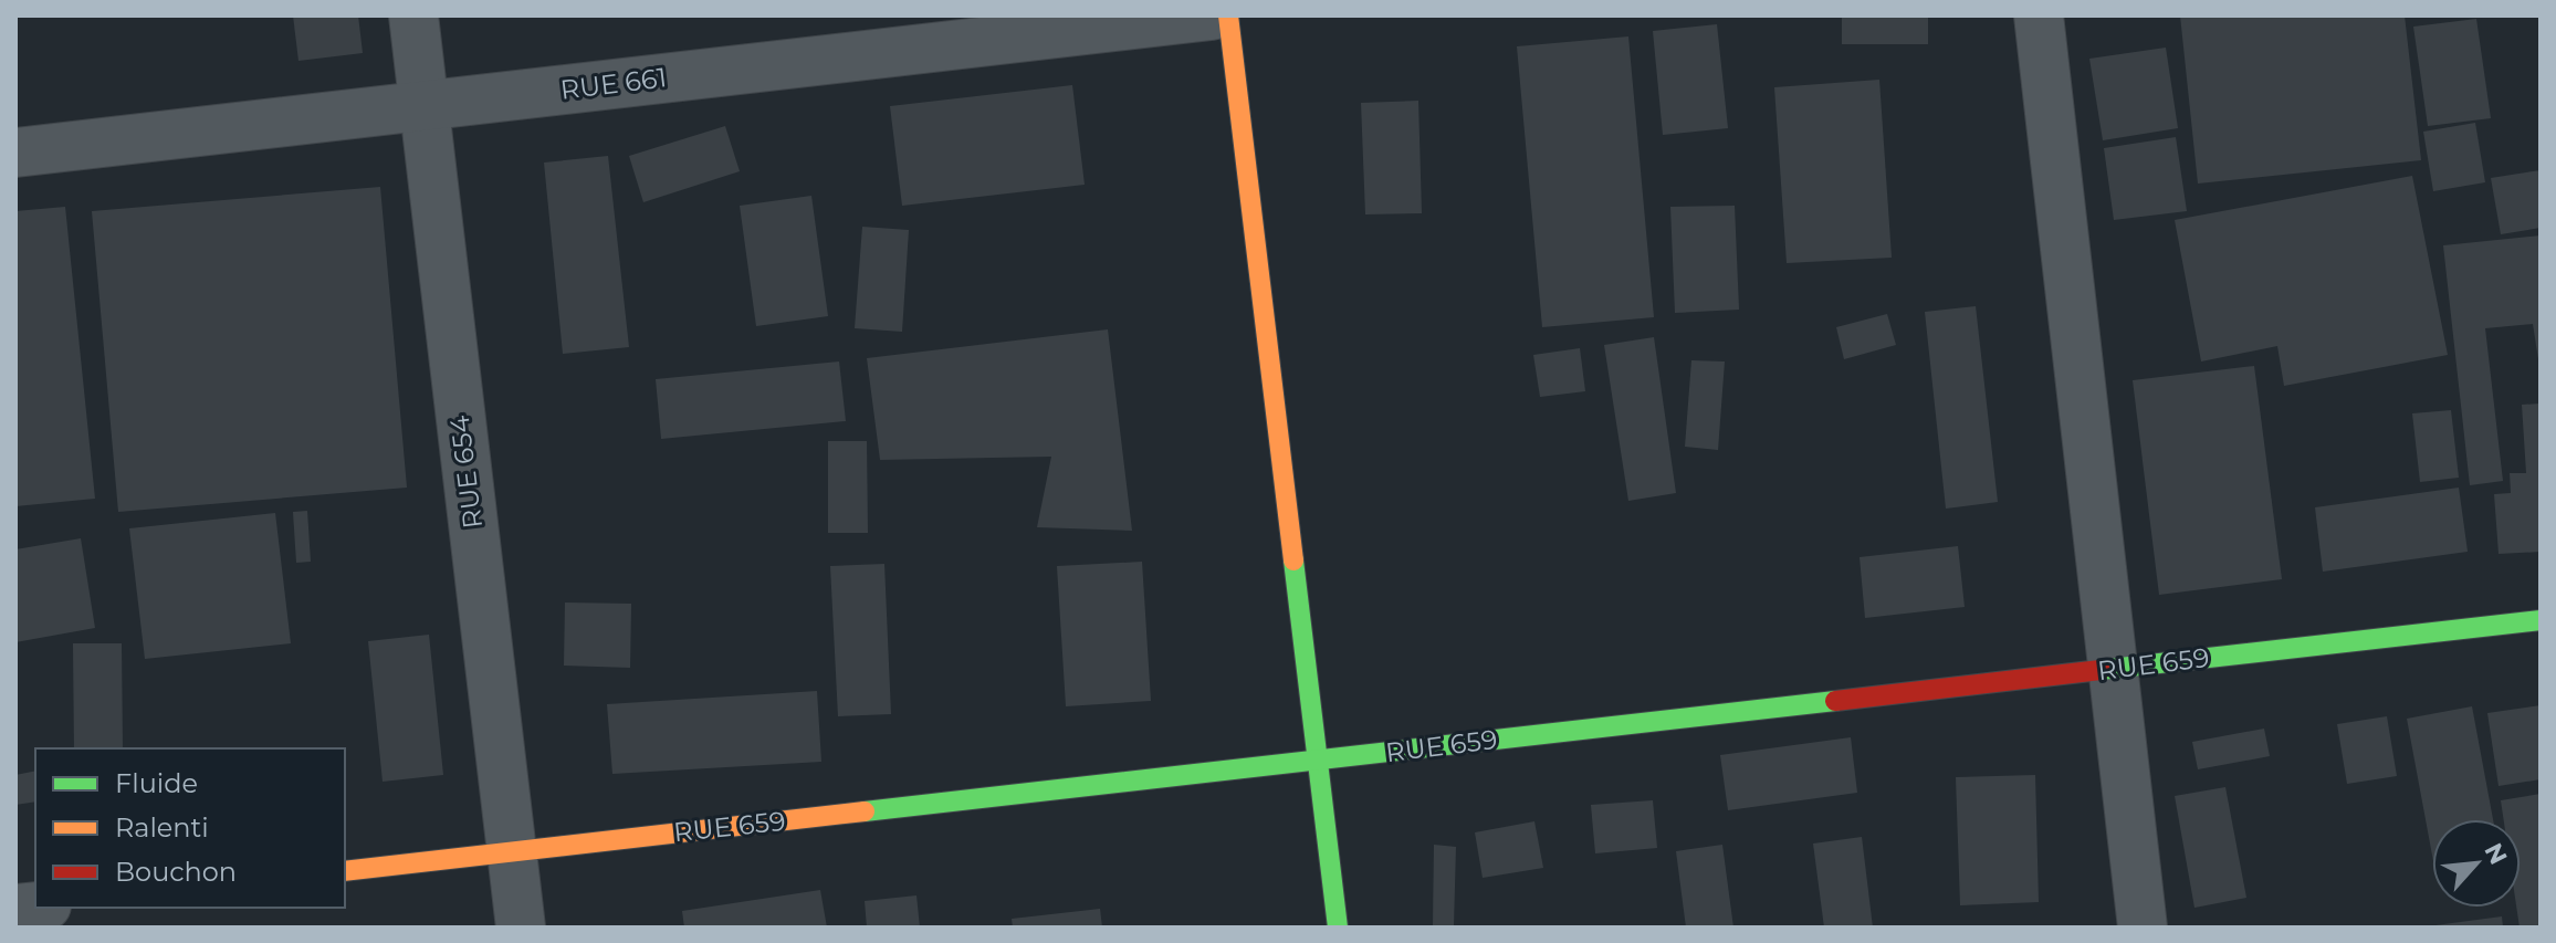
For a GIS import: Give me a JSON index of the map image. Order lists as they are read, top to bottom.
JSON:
{
  "streets": {
    "street": ["RUE 661", "RUE 654", "RUE 659"]
  },
  "crossings": [
    ["RUE 661", "RUE 654"],
    ["RUE 654", "RUE 659"]
  ],
  "legend": ["Fluide", "Ralenti", "Bouchon"],
  "north": "top right"
}
